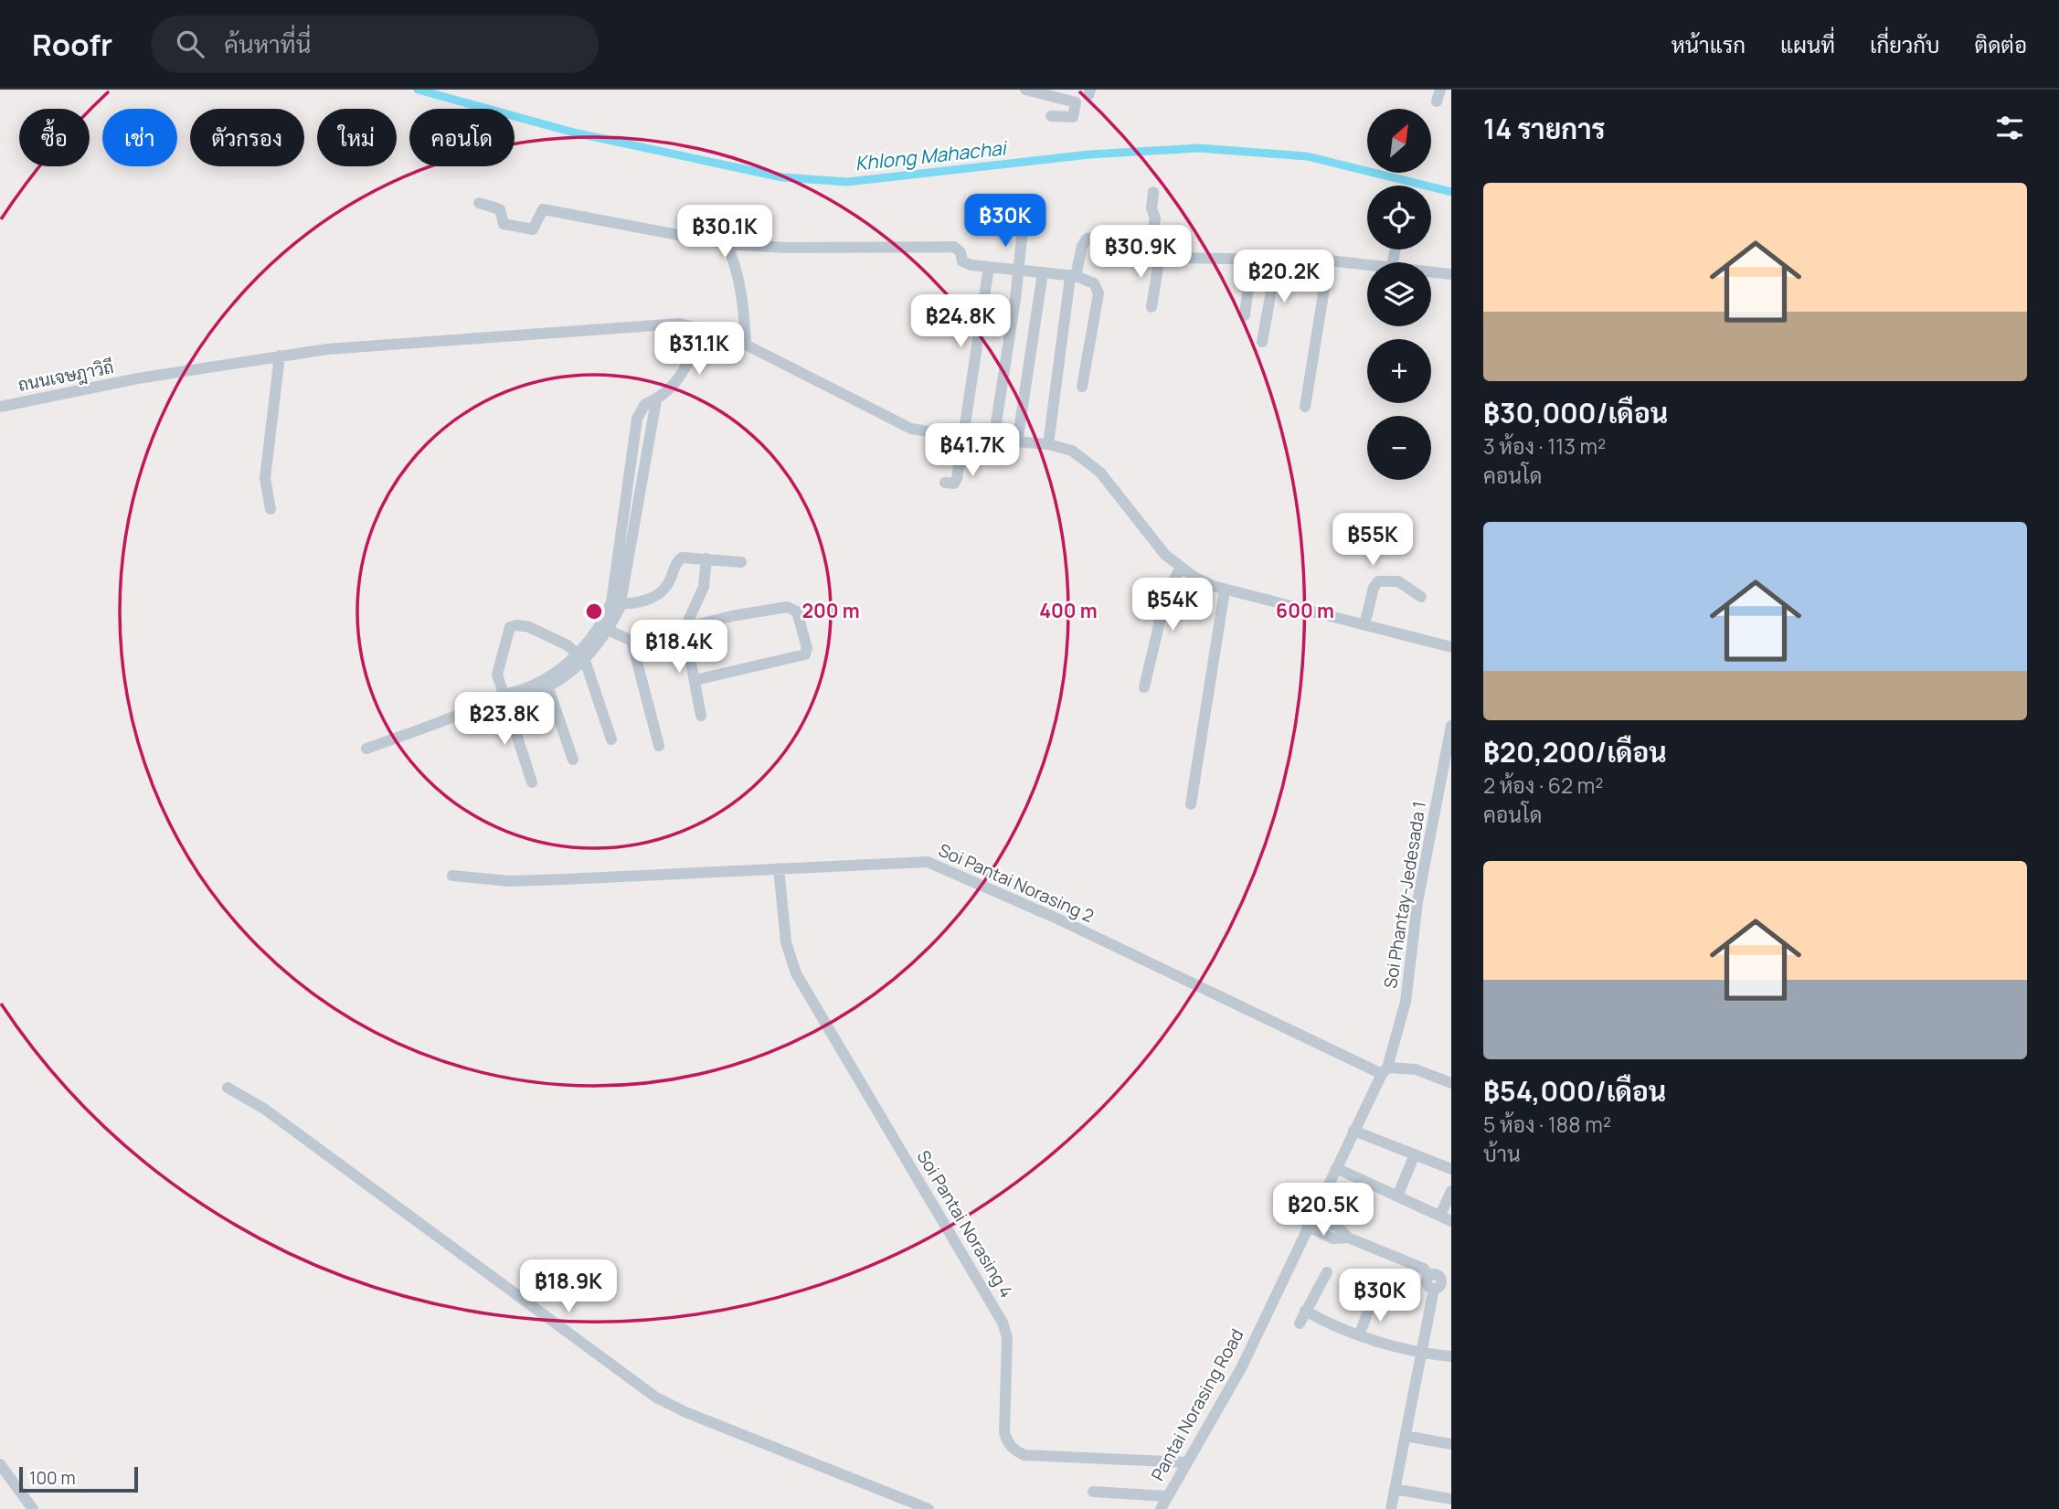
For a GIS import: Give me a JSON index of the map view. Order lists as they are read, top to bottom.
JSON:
{
  "streets": {
    "street": [
      "ถนนเจษฎาวิถี",
      "Soi Pantai Norasing 2",
      "Soi Phantay-Jedesada 1",
      "Soi Pantai Norasing 4",
      "Pantai Norasing Road"
    ]
  },
  "crossings": [
    ["Soi Pantai Norasing 2", "Soi Phantay-Jedesada 1"],
    ["Soi Pantai Norasing 2", "Soi Pantai Norasing 4"],
    ["Soi Pantai Norasing 2", "Pantai Norasing Road"],
    ["Soi Phantay-Jedesada 1", "Pantai Norasing Road"],
    ["Soi Pantai Norasing 4", "Pantai Norasing Road"]
  ],
  "water": ["Khlong Mahachai"],
  "scale_bar": "100 m",
  "north": "top right",
  "page": {
    "header": "Roofr",
    "search": "ค้นหาที่นี่",
    "nav": [
      "หน้าแรก",
      "แผนที่",
      "เกี่ยวกับ",
      "ติดต่อ"
    ],
    "heading": "14 รายการ",
    "map_buttons": ["+", "−"],
    "chip": [
      "ซื้อ",
      "เช่า",
      "ตัวกรอง",
      "ใหม่",
      "คอนโด"
    ],
    "list": [
      {
        "name": "฿30,000/เดือน",
        "note": "3 ห้อง · 113 m² · คอนโด"
      },
      {
        "name": "฿20,200/เดือน",
        "note": "2 ห้อง · 62 m² · คอนโด"
      },
      {
        "name": "฿54,000/เดือน",
        "note": "5 ห้อง · 188 m² · บ้าน"
      }
    ],
    "price": [
      "฿30K",
      "฿30.1K",
      "฿30.9K",
      "฿20.2K",
      "฿24.8K",
      "฿31.1K",
      "฿41.7K",
      "฿55K",
      "฿54K",
      "฿18.4K",
      "฿23.8K",
      "฿20.5K",
      "฿18.9K",
      "฿30K"
    ],
    "scale": "100 m"
  },
  "rings": ["200 m", "400 m", "600 m"]
}
